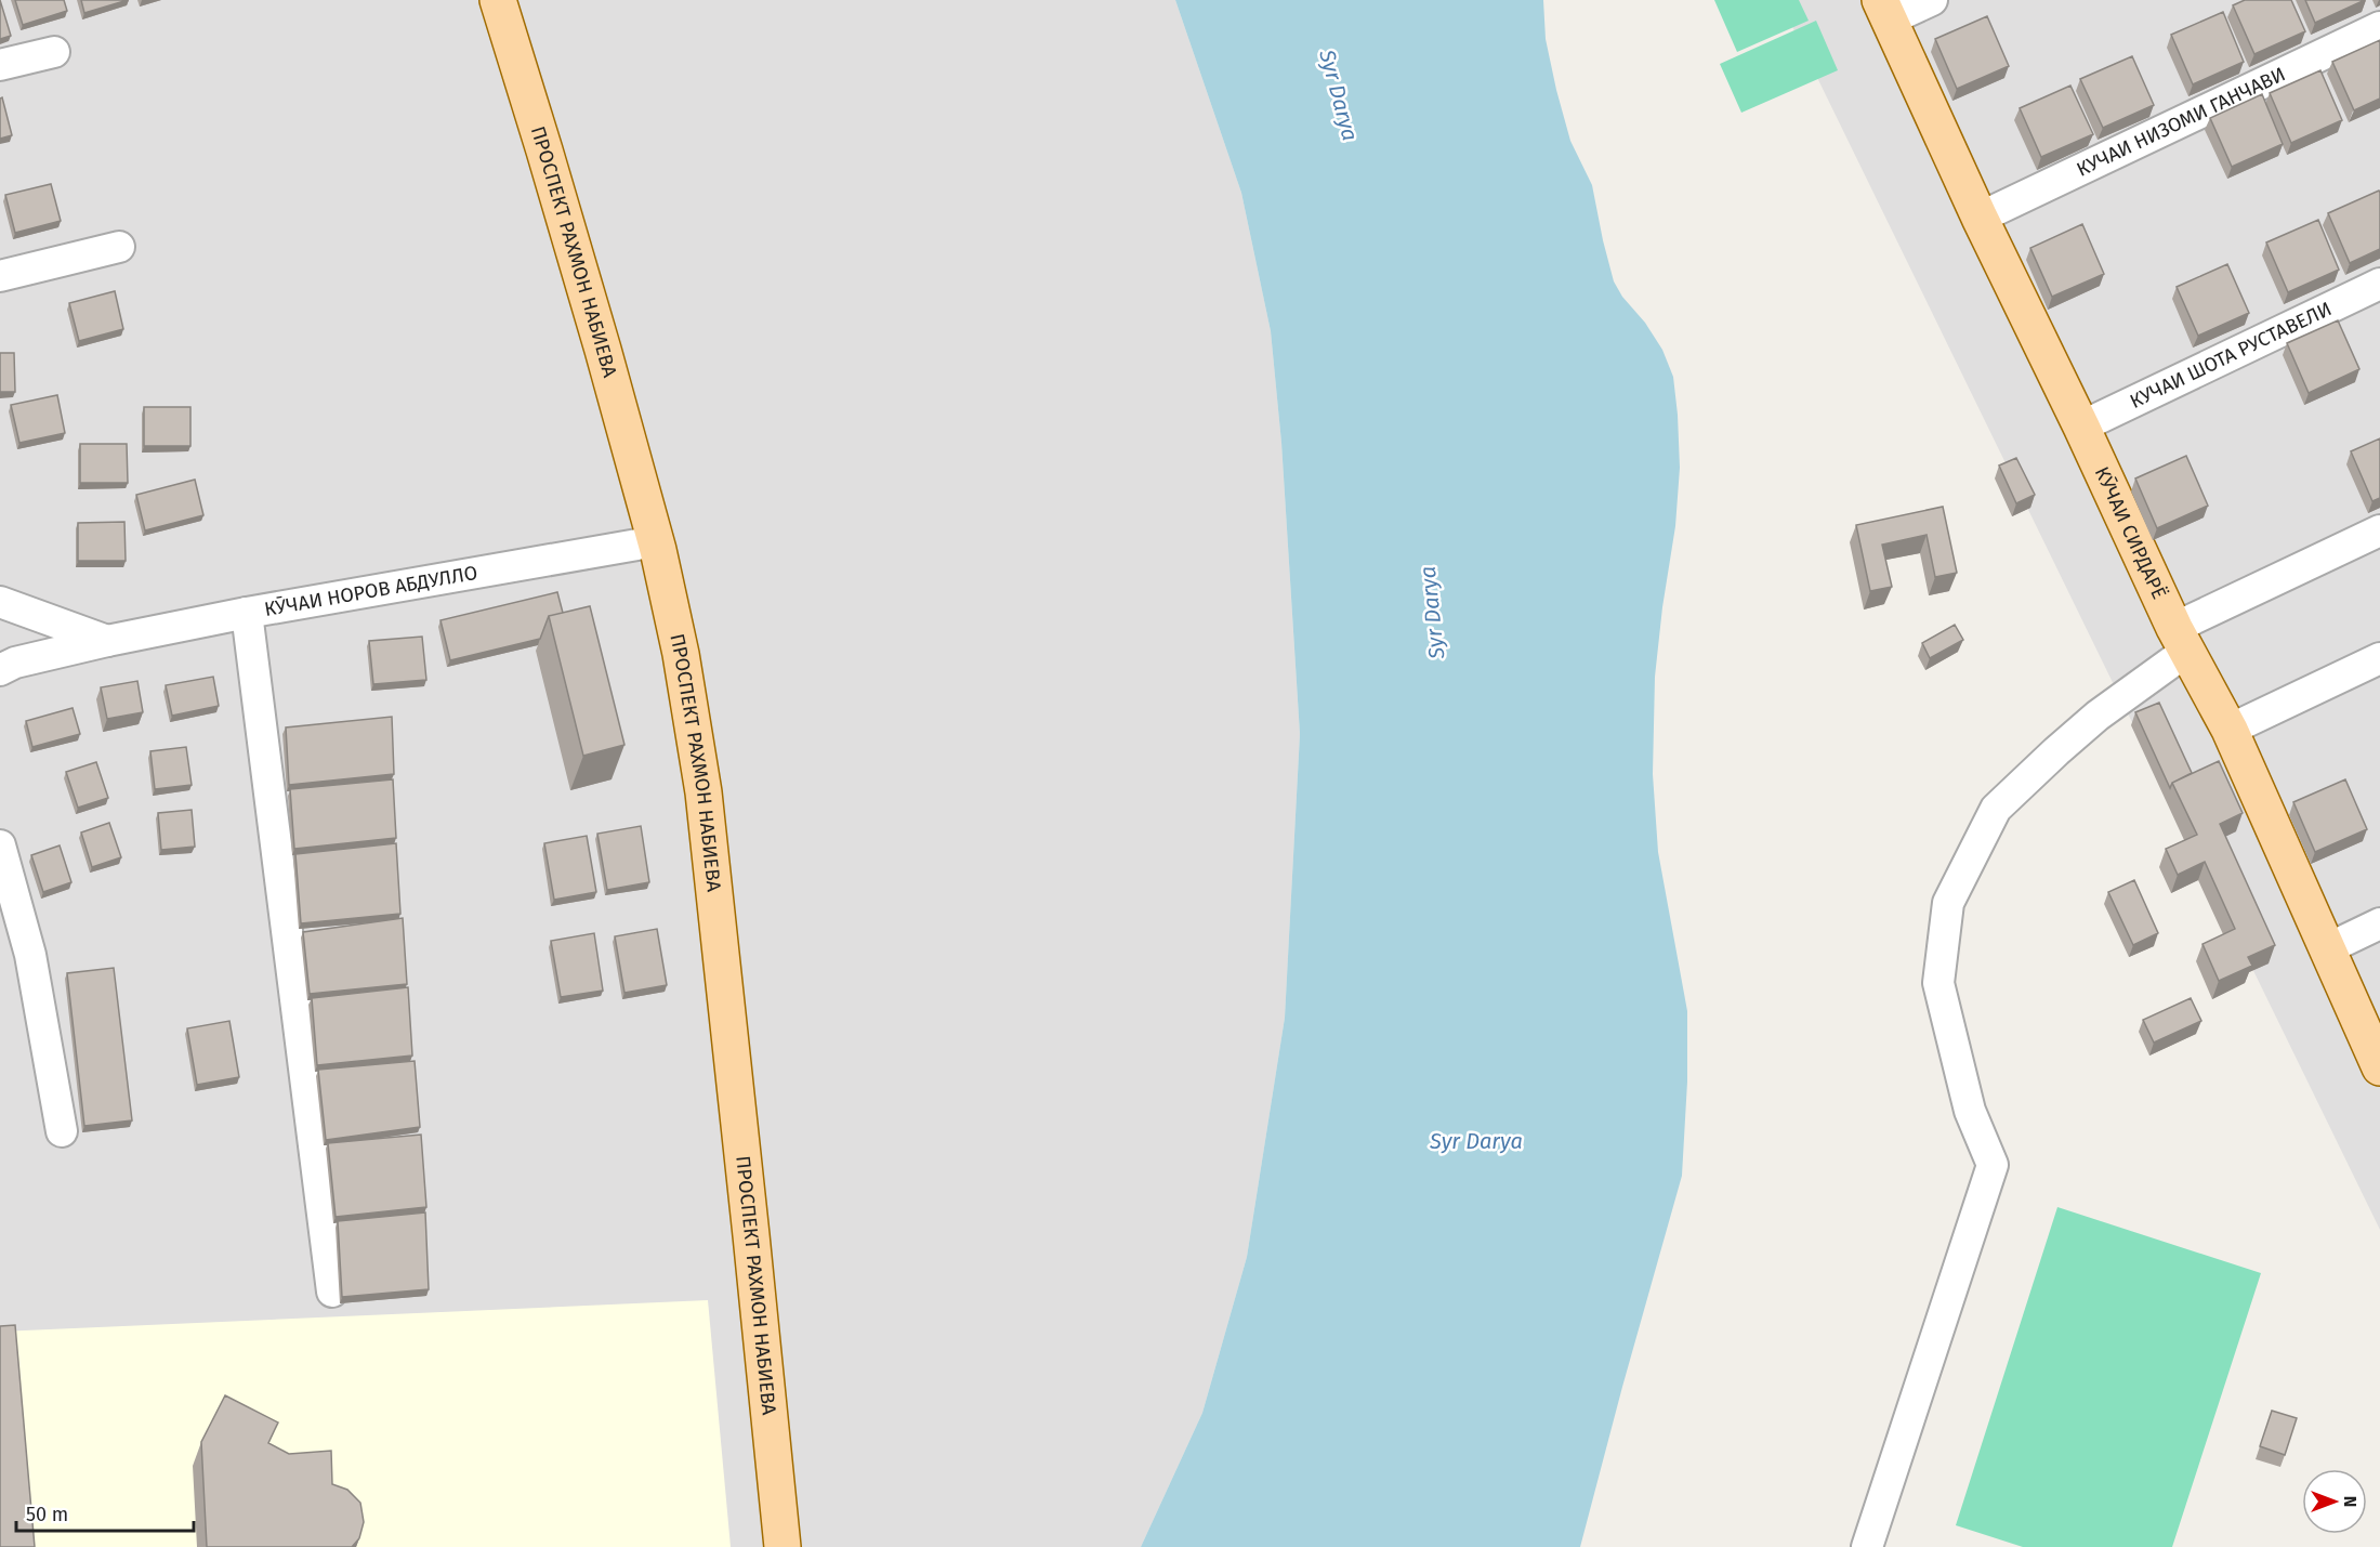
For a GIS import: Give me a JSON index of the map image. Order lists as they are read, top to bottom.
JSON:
{
  "streets": {
    "main road": ["ПРОСПЕКТ РАХМОН НАБИЕВА", "КӮЧАИ СИРДАРЁ"],
    "street": ["КУЧАИ НИЗОМИ ГАНЧАВИ", "КУЧАИ ШОТА РУСТАВЕЛИ", "КӮЧАИ НОРОВ АБДУЛЛО"]
  },
  "crossings": [
    ["КУЧАИ НИЗОМИ ГАНЧАВИ", "КӮЧАИ СИРДАРЁ"],
    ["ПРОСПЕКТ РАХМОН НАБИЕВА", "КӮЧАИ НОРОВ АБДУЛЛО"],
    ["КУЧАИ ШОТА РУСТАВЕЛИ", "КӮЧАИ СИРДАРЁ"]
  ],
  "water": ["Syr Darya"],
  "scale_bar": "50 m",
  "north": "right"
}
